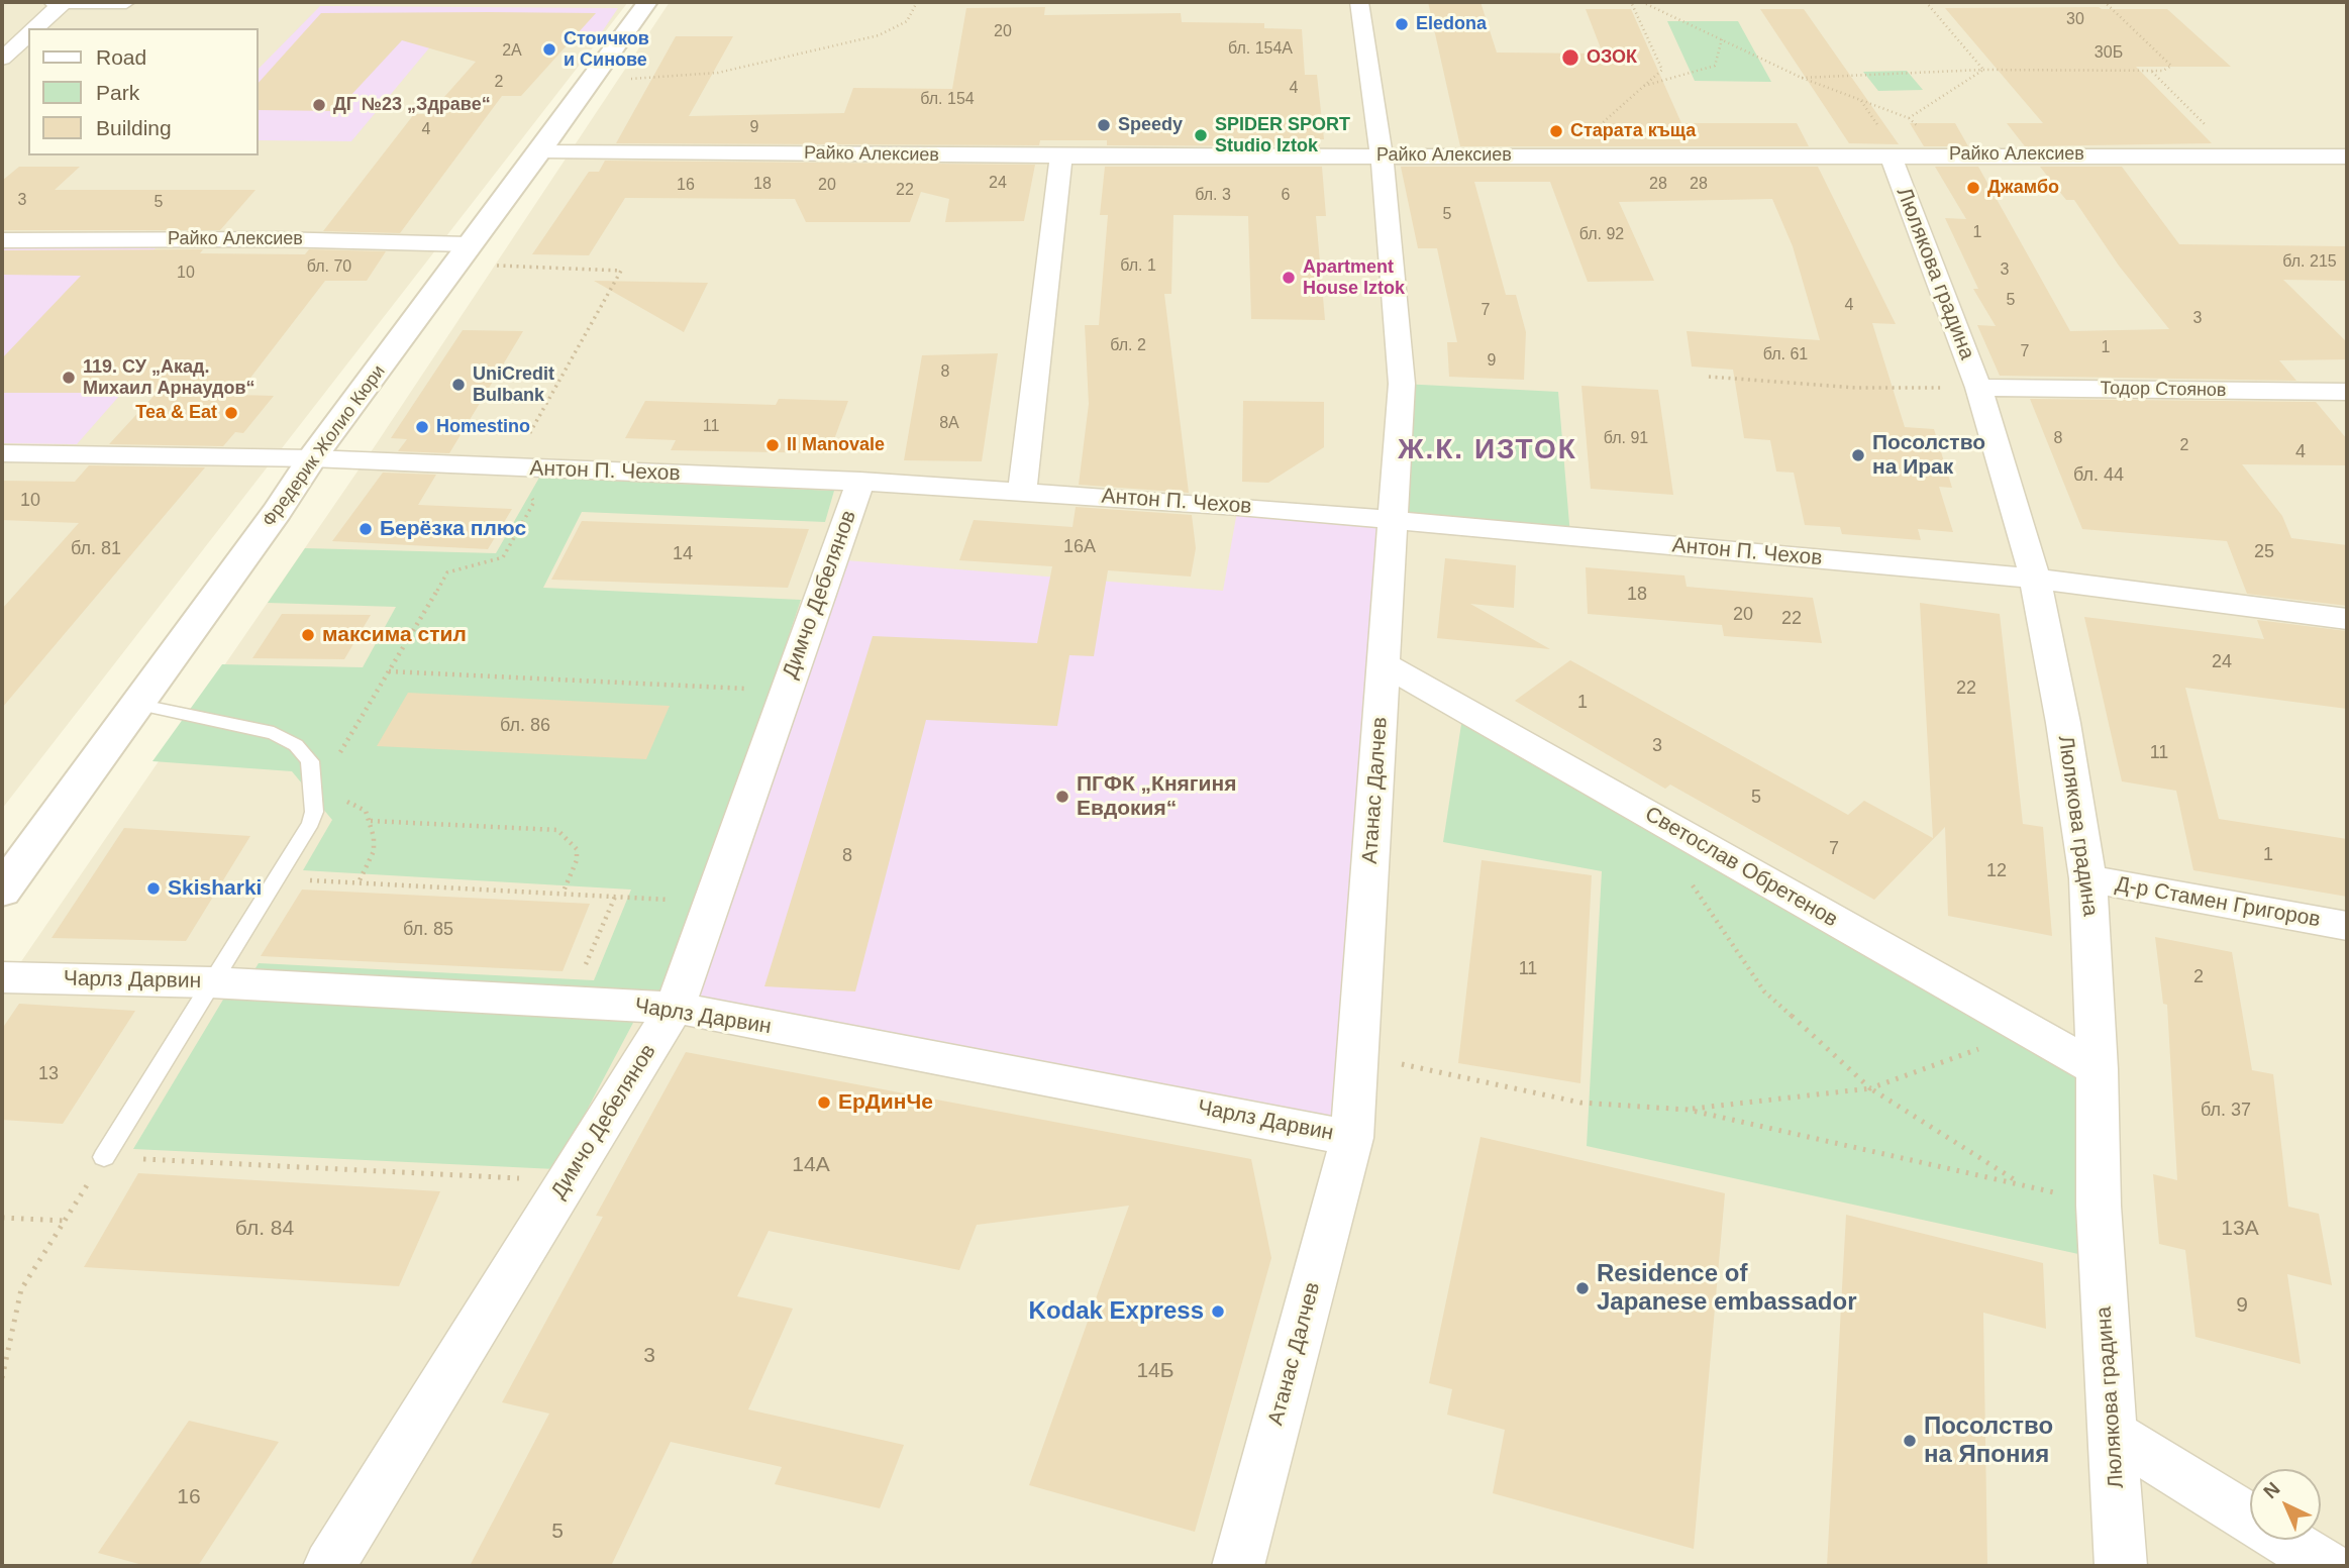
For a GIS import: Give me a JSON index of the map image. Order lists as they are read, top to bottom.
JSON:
{
  "streets": {
    "street": [
      "Райко Алексиев",
      "Люлякова градина",
      "Тодор Стоянов",
      "Фредерик Жолио Кюри",
      "Антон П. Чехов",
      "Димчо Дебелянов",
      "Атанас Далчев",
      "Светослав Обретенов",
      "Д-р Стамен Григоров",
      "Чарлз Дарвин"
    ]
  },
  "crossings": [
    ["Райко Алексиев", "Люлякова градина"],
    ["Райко Алексиев", "Фредерик Жолио Кюри"],
    ["Райко Алексиев", "Атанас Далчев"],
    ["Люлякова градина", "Тодор Стоянов"],
    ["Люлякова градина", "Антон П. Чехов"],
    ["Люлякова градина", "Светослав Обретенов"],
    ["Люлякова градина", "Д-р Стамен Григоров"],
    ["Фредерик Жолио Кюри", "Антон П. Чехов"],
    ["Антон П. Чехов", "Димчо Дебелянов"],
    ["Антон П. Чехов", "Атанас Далчев"],
    ["Димчо Дебелянов", "Чарлз Дарвин"],
    ["Атанас Далчев", "Светослав Обретенов"],
    ["Атанас Далчев", "Чарлз Дарвин"]
  ],
  "districts": ["Ж.К. ИЗТОК"],
  "places": [
    "Eledona",
    "Стоичков и Синове",
    "ОЗОК",
    "ДГ №23 „Здраве“",
    "Speedy",
    "Старата къща",
    "SPIDER SPORT Studio Iztok",
    "Джамбо",
    "Apartment House Iztok",
    "119. СУ „Акад. Михаил Арнаудов“",
    "UniCredit Bulbank",
    "Tea & Eat",
    "Homestino",
    "Il Manovale",
    "Посолство на Ирак",
    "Берёзка плюс",
    "максима стил",
    "ПГФК „Княгиня Евдокия“",
    "Skisharki",
    "ЕрДинЧе",
    "Residence of Japanese embassador",
    "Kodak Express",
    "Посолство на Япония"
  ],
  "house_numbers": [
    "30",
    "20",
    "бл. 154А",
    "2А",
    "30Б",
    "2",
    "4",
    "бл. 154",
    "9",
    "4",
    "24",
    "18",
    "28",
    "28",
    "16",
    "20",
    "22",
    "бл. 3",
    "6",
    "3",
    "5",
    "5",
    "1",
    "бл. 92",
    "бл. 215",
    "бл. 1",
    "бл. 70",
    "3",
    "10",
    "5",
    "4",
    "7",
    "3",
    "бл. 2",
    "1",
    "7",
    "бл. 61",
    "9",
    "8",
    "8A",
    "11",
    "бл. 91",
    "8",
    "2",
    "4",
    "бл. 44",
    "10",
    "16А",
    "бл. 81",
    "25",
    "14",
    "18",
    "20",
    "22",
    "24",
    "22",
    "1",
    "бл. 86",
    "3",
    "11",
    "5",
    "7",
    "1",
    "8",
    "12",
    "бл. 85",
    "11",
    "2",
    "13",
    "бл. 37",
    "14А",
    "бл. 84",
    "13А",
    "9",
    "3",
    "14Б",
    "16",
    "5"
  ],
  "legend": ["Road", "Park", "Building"],
  "north": "top left"
}
